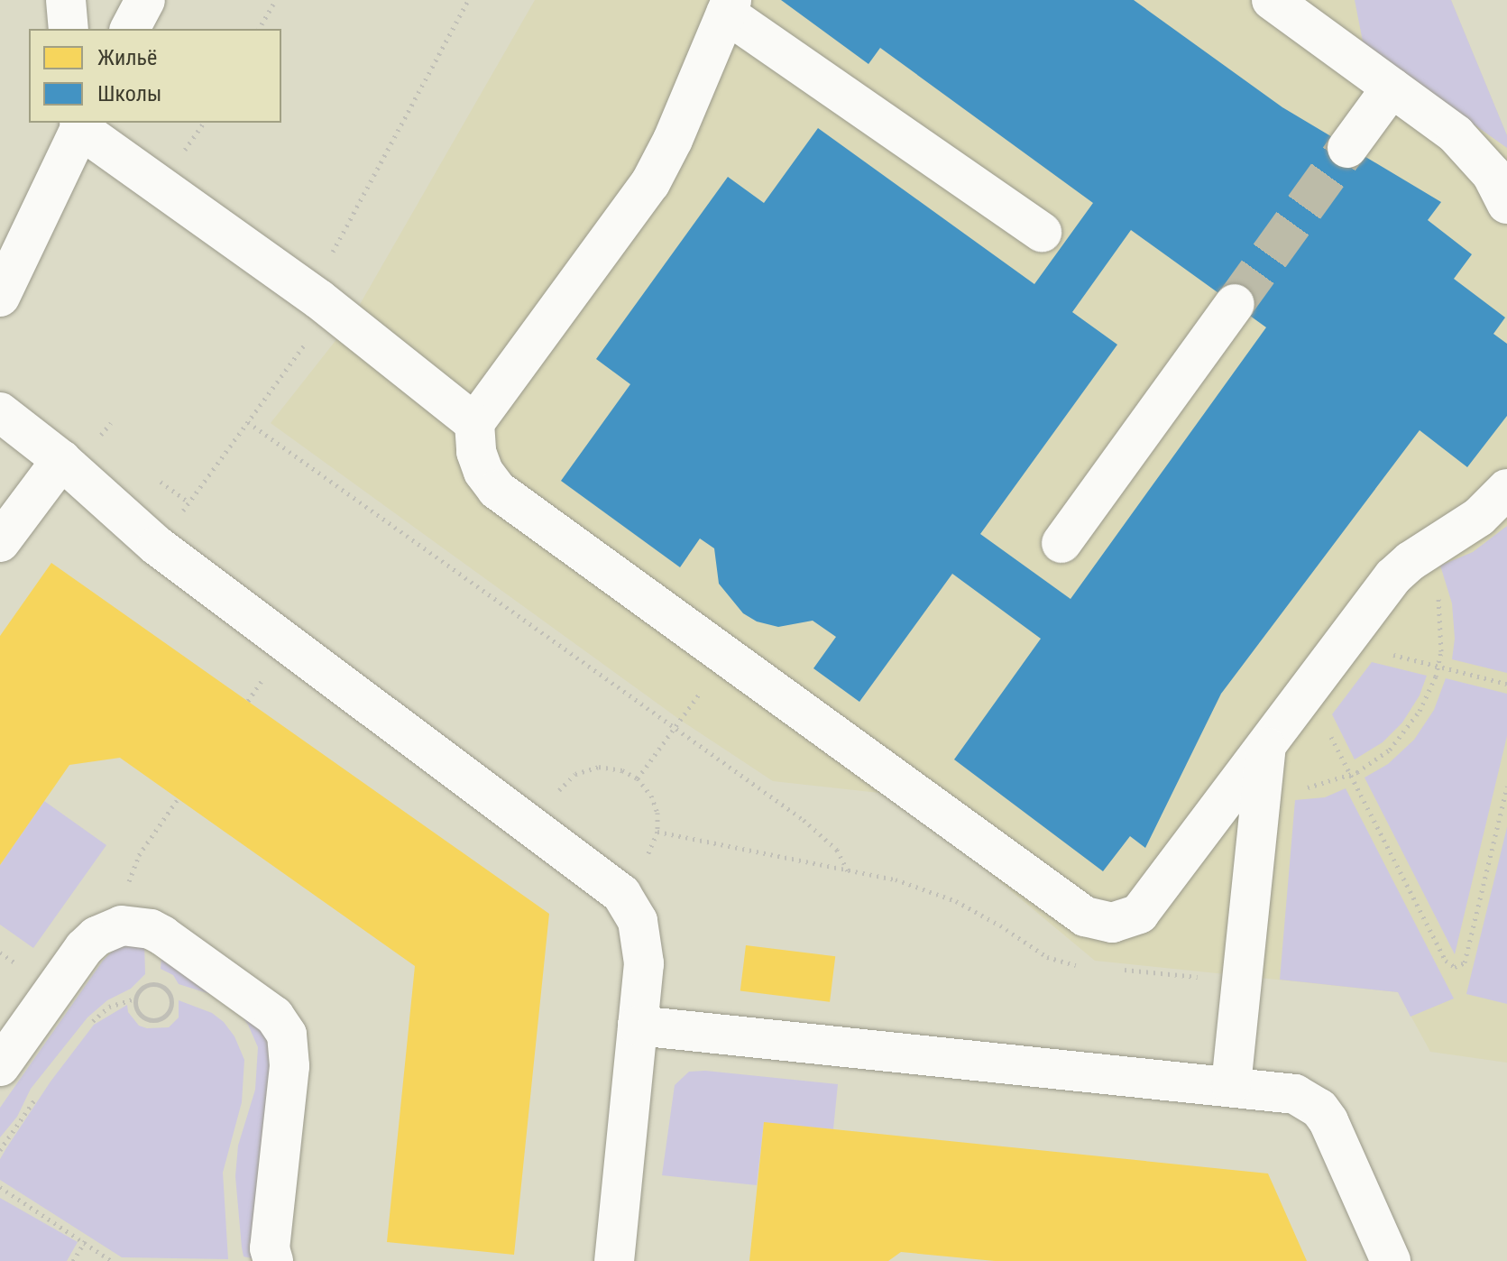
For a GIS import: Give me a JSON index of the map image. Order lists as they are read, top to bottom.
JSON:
{
  "legend": ["Жильё", "Школы"]
}
